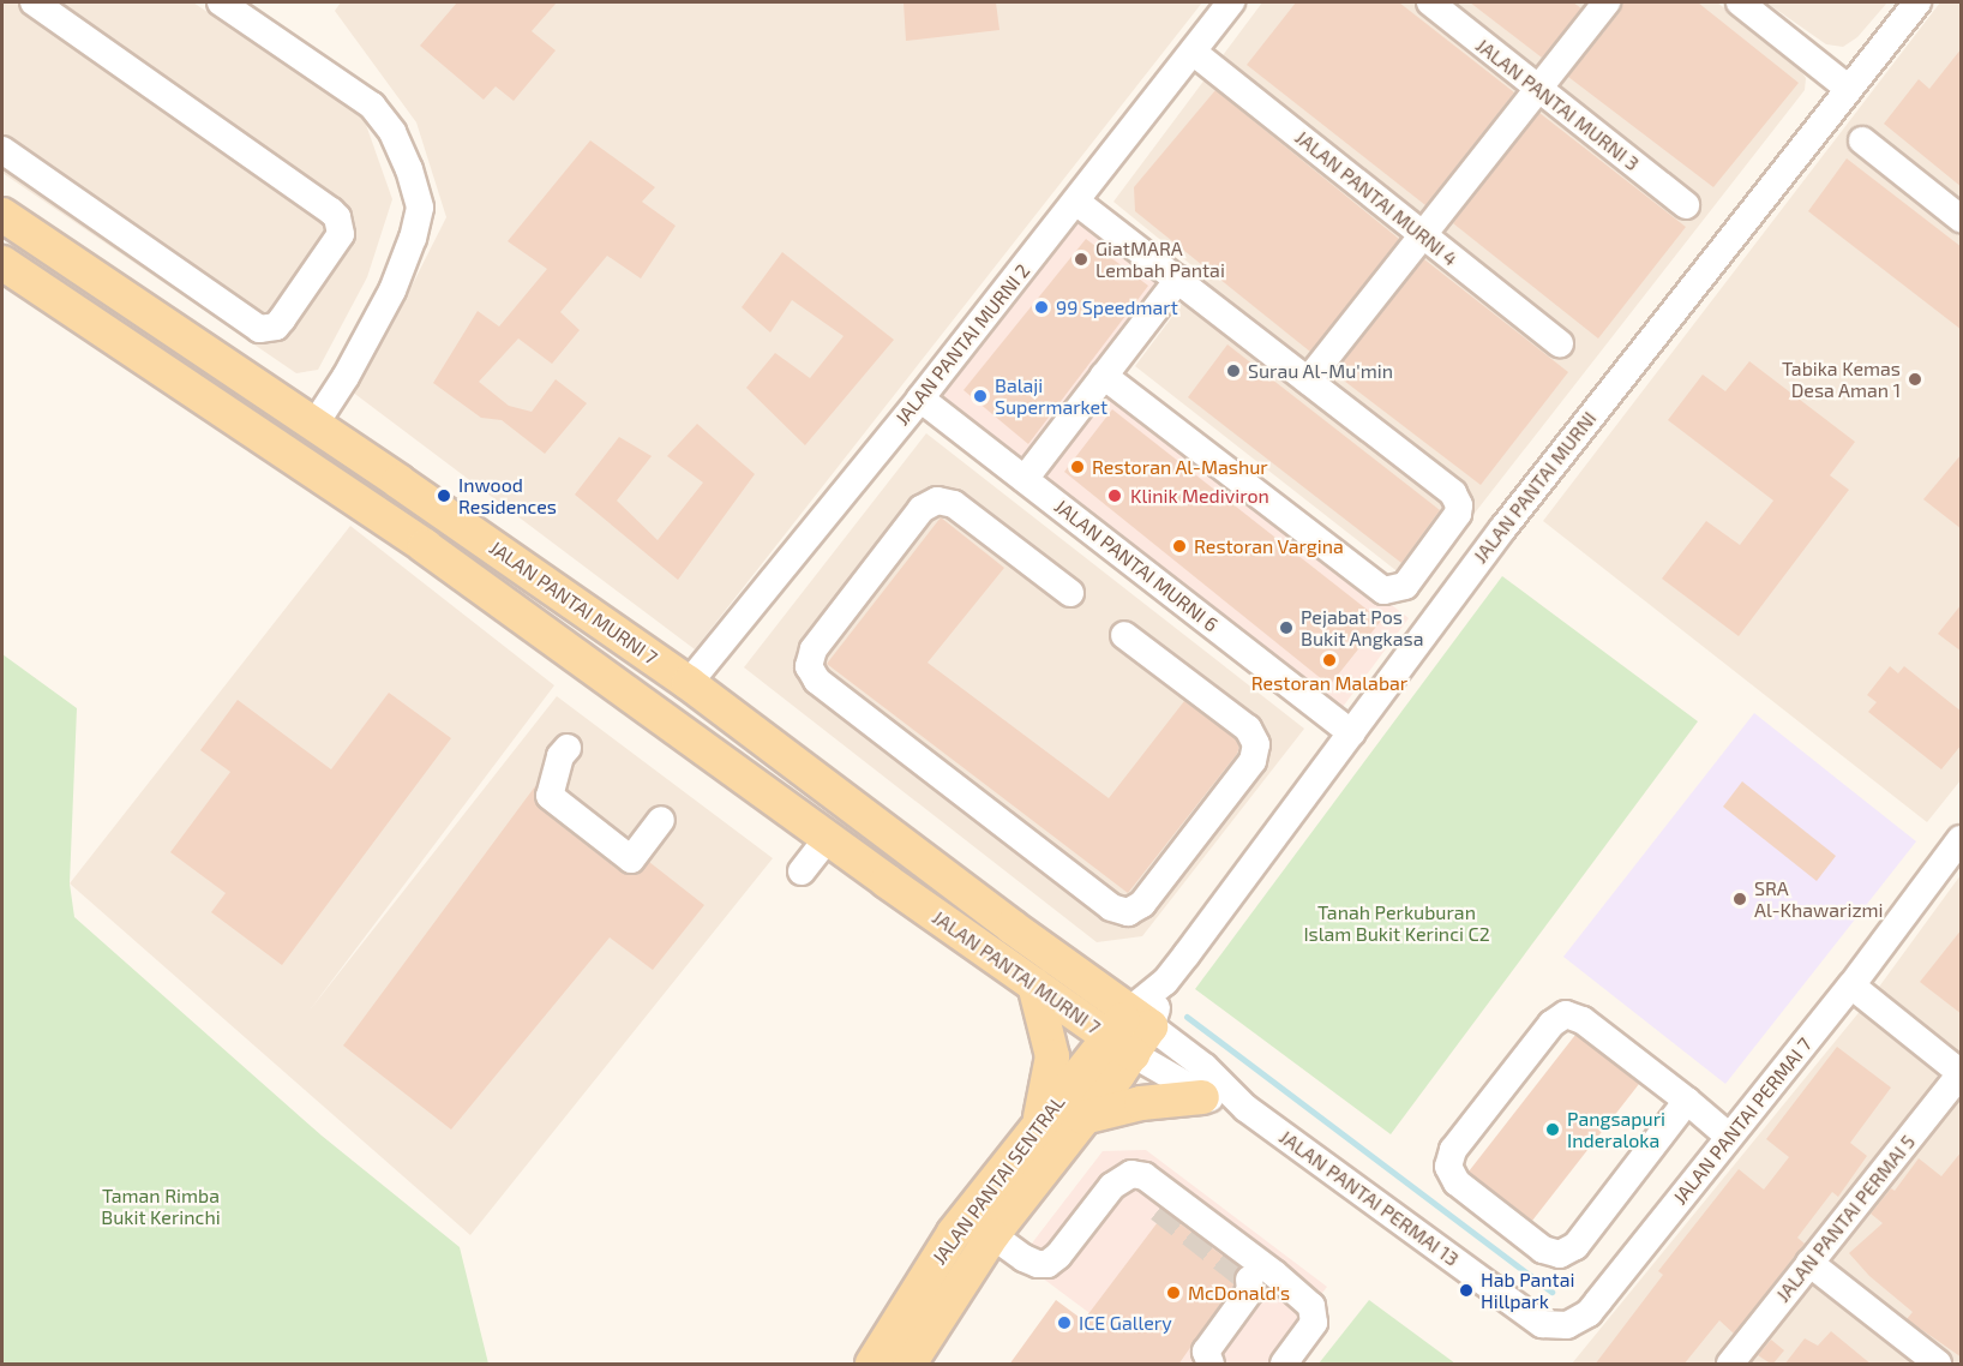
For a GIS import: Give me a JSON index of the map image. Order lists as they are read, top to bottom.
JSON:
{
  "streets": {
    "main road": ["JALAN PANTAI MURNI 7", "JALAN PANTAI SENTRAL"],
    "street": [
      "JALAN PANTAI MURNI 3",
      "JALAN PANTAI MURNI 4",
      "JALAN PANTAI MURNI 2",
      "JALAN PANTAI MURNI",
      "JALAN PANTAI MURNI 6",
      "JALAN PANTAI PERMAI 7",
      "JALAN PANTAI PERMAI 13",
      "JALAN PANTAI PERMAI 5"
    ]
  },
  "crossings": [
    ["JALAN PANTAI MURNI 4", "JALAN PANTAI MURNI 2"],
    ["JALAN PANTAI MURNI 2", "JALAN PANTAI MURNI 6"],
    ["JALAN PANTAI MURNI 2", "JALAN PANTAI MURNI 7"],
    ["JALAN PANTAI MURNI", "JALAN PANTAI MURNI 6"],
    ["JALAN PANTAI MURNI", "JALAN PANTAI MURNI 7"],
    ["JALAN PANTAI MURNI", "JALAN PANTAI SENTRAL"],
    ["JALAN PANTAI MURNI", "JALAN PANTAI PERMAI 13"],
    ["JALAN PANTAI MURNI 7", "JALAN PANTAI SENTRAL"],
    ["JALAN PANTAI MURNI 7", "JALAN PANTAI PERMAI 13"],
    ["JALAN PANTAI PERMAI 7", "JALAN PANTAI PERMAI 13"],
    ["JALAN PANTAI SENTRAL", "JALAN PANTAI PERMAI 13"]
  ],
  "parks": ["Tanah Perkuburan Islam Bukit Kerinci C2", "Taman Rimba Bukit Kerinchi"],
  "places": [
    "GiatMARA Lembah Pantai",
    "99 Speedmart",
    "Surau Al-Mu'min",
    "Tabika Kemas Desa Aman 1",
    "Balaji Supermarket",
    "Restoran Al-Mashur",
    "Inwood Residences",
    "Klinik Mediviron",
    "Restoran Vargina",
    "Pejabat Pos Bukit Angkasa",
    "Restoran Malabar",
    "SRA Al-Khawarizmi",
    "Pangsapuri Inderaloka",
    "Hab Pantai Hillpark",
    "McDonald's",
    "ICE Gallery"
  ]
}
